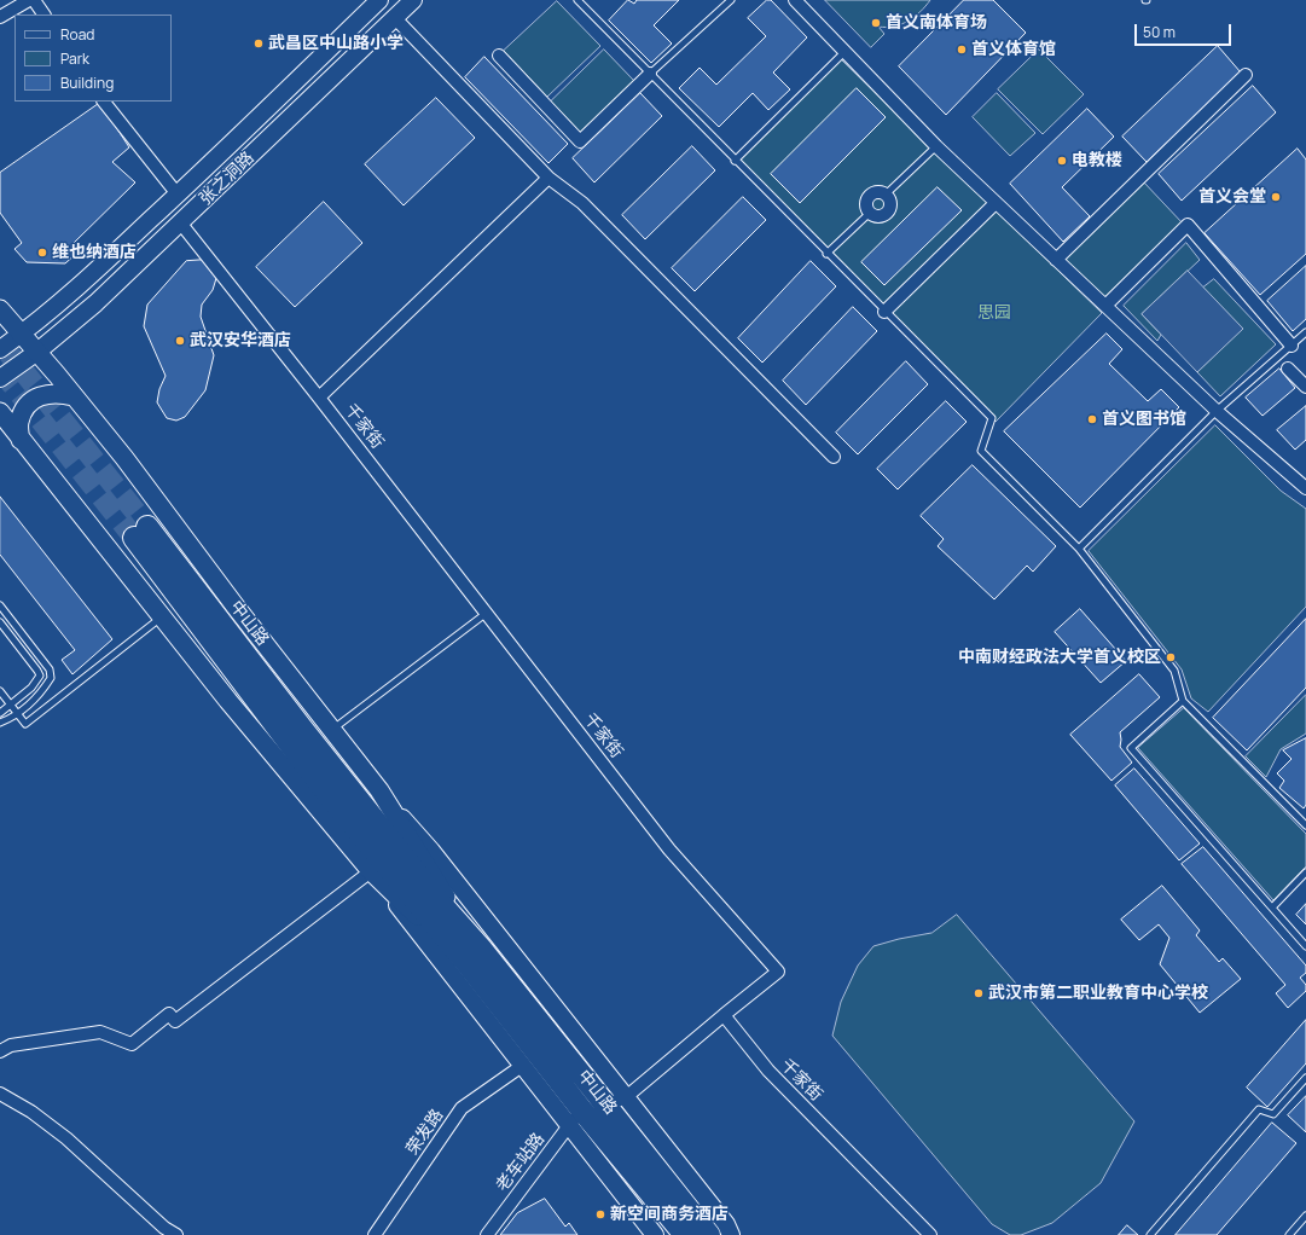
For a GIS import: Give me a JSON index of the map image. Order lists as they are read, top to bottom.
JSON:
{
  "streets": {
    "highway": ["中山路"],
    "main road": ["张之洞路"],
    "street": ["千家街", "荣发路", "老车站路"]
  },
  "crossings": [
    ["张之洞路", "千家街"],
    ["张之洞路", "中山路"],
    ["中山路", "老车站路"]
  ],
  "parks": ["思园"],
  "places": [
    "首义南体育场",
    "武昌区中山路小学",
    "首义体育馆",
    "电教楼",
    "首义会堂",
    "维也纳酒店",
    "武汉安华酒店",
    "首义图书馆",
    "中南财经政法大学首义校区",
    "武汉市第二职业教育中心学校",
    "新空间商务酒店"
  ],
  "legend": ["Road", "Park", "Building"],
  "scale_bar": "50 m"
}
